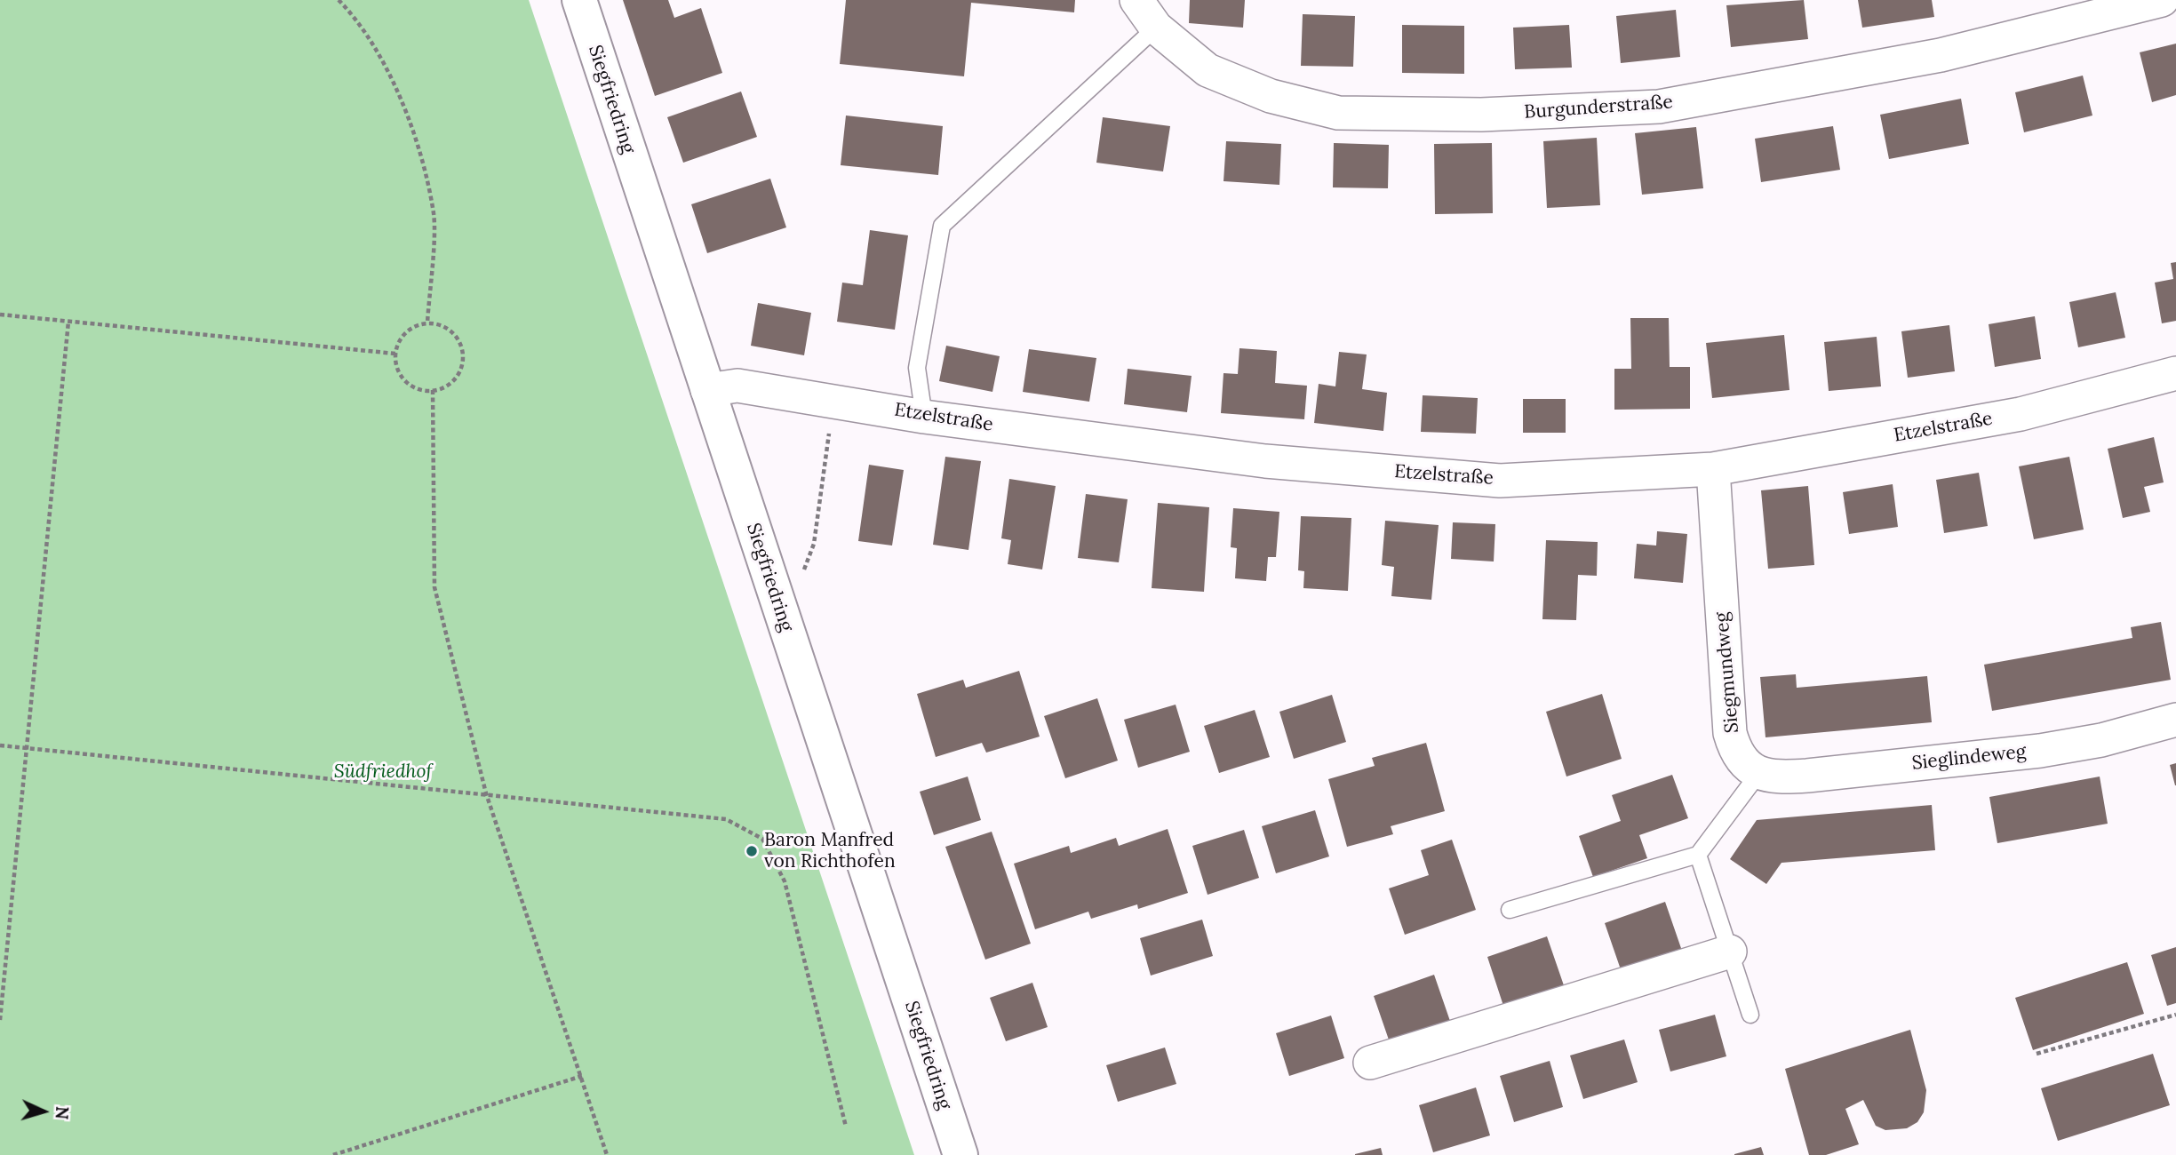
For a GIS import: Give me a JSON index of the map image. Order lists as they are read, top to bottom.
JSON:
{
  "streets": {
    "main road": ["Siegfriedring"],
    "street": [
      "Burgunderstraße",
      "Etzelstraße",
      "Siegmundweg",
      "Sieglindeweg"
    ]
  },
  "crossings": [
    ["Siegfriedring", "Etzelstraße"],
    ["Etzelstraße", "Siegmundweg"],
    ["Siegmundweg", "Sieglindeweg"]
  ],
  "parks": ["Südfriedhof"],
  "places": ["Baron Manfred von Richthofen"],
  "north": "right"
}
